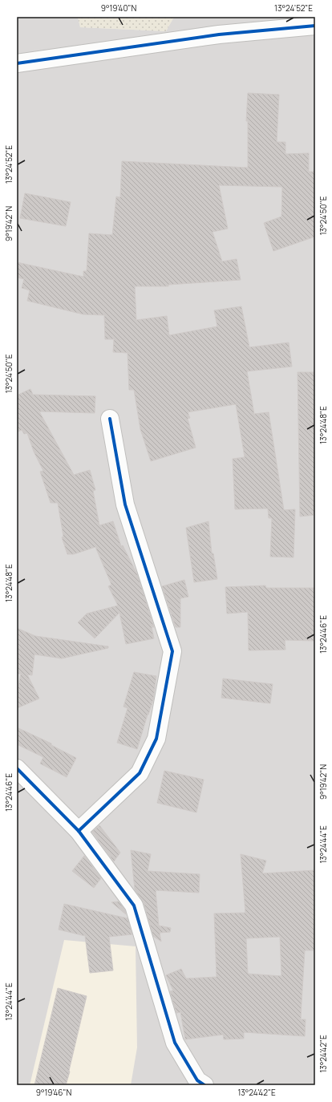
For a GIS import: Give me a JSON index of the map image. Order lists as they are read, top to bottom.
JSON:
{
  "coordinates": [
    "9°19'40\"N",
    "13°24'52\"E",
    "13°24'50\"E",
    "9°19'42\"N",
    "13°24'48\"E",
    "13°24'46\"E",
    "13°24'44\"E",
    "13°24'42\"E",
    "9°19'46\"N"
  ]
}
